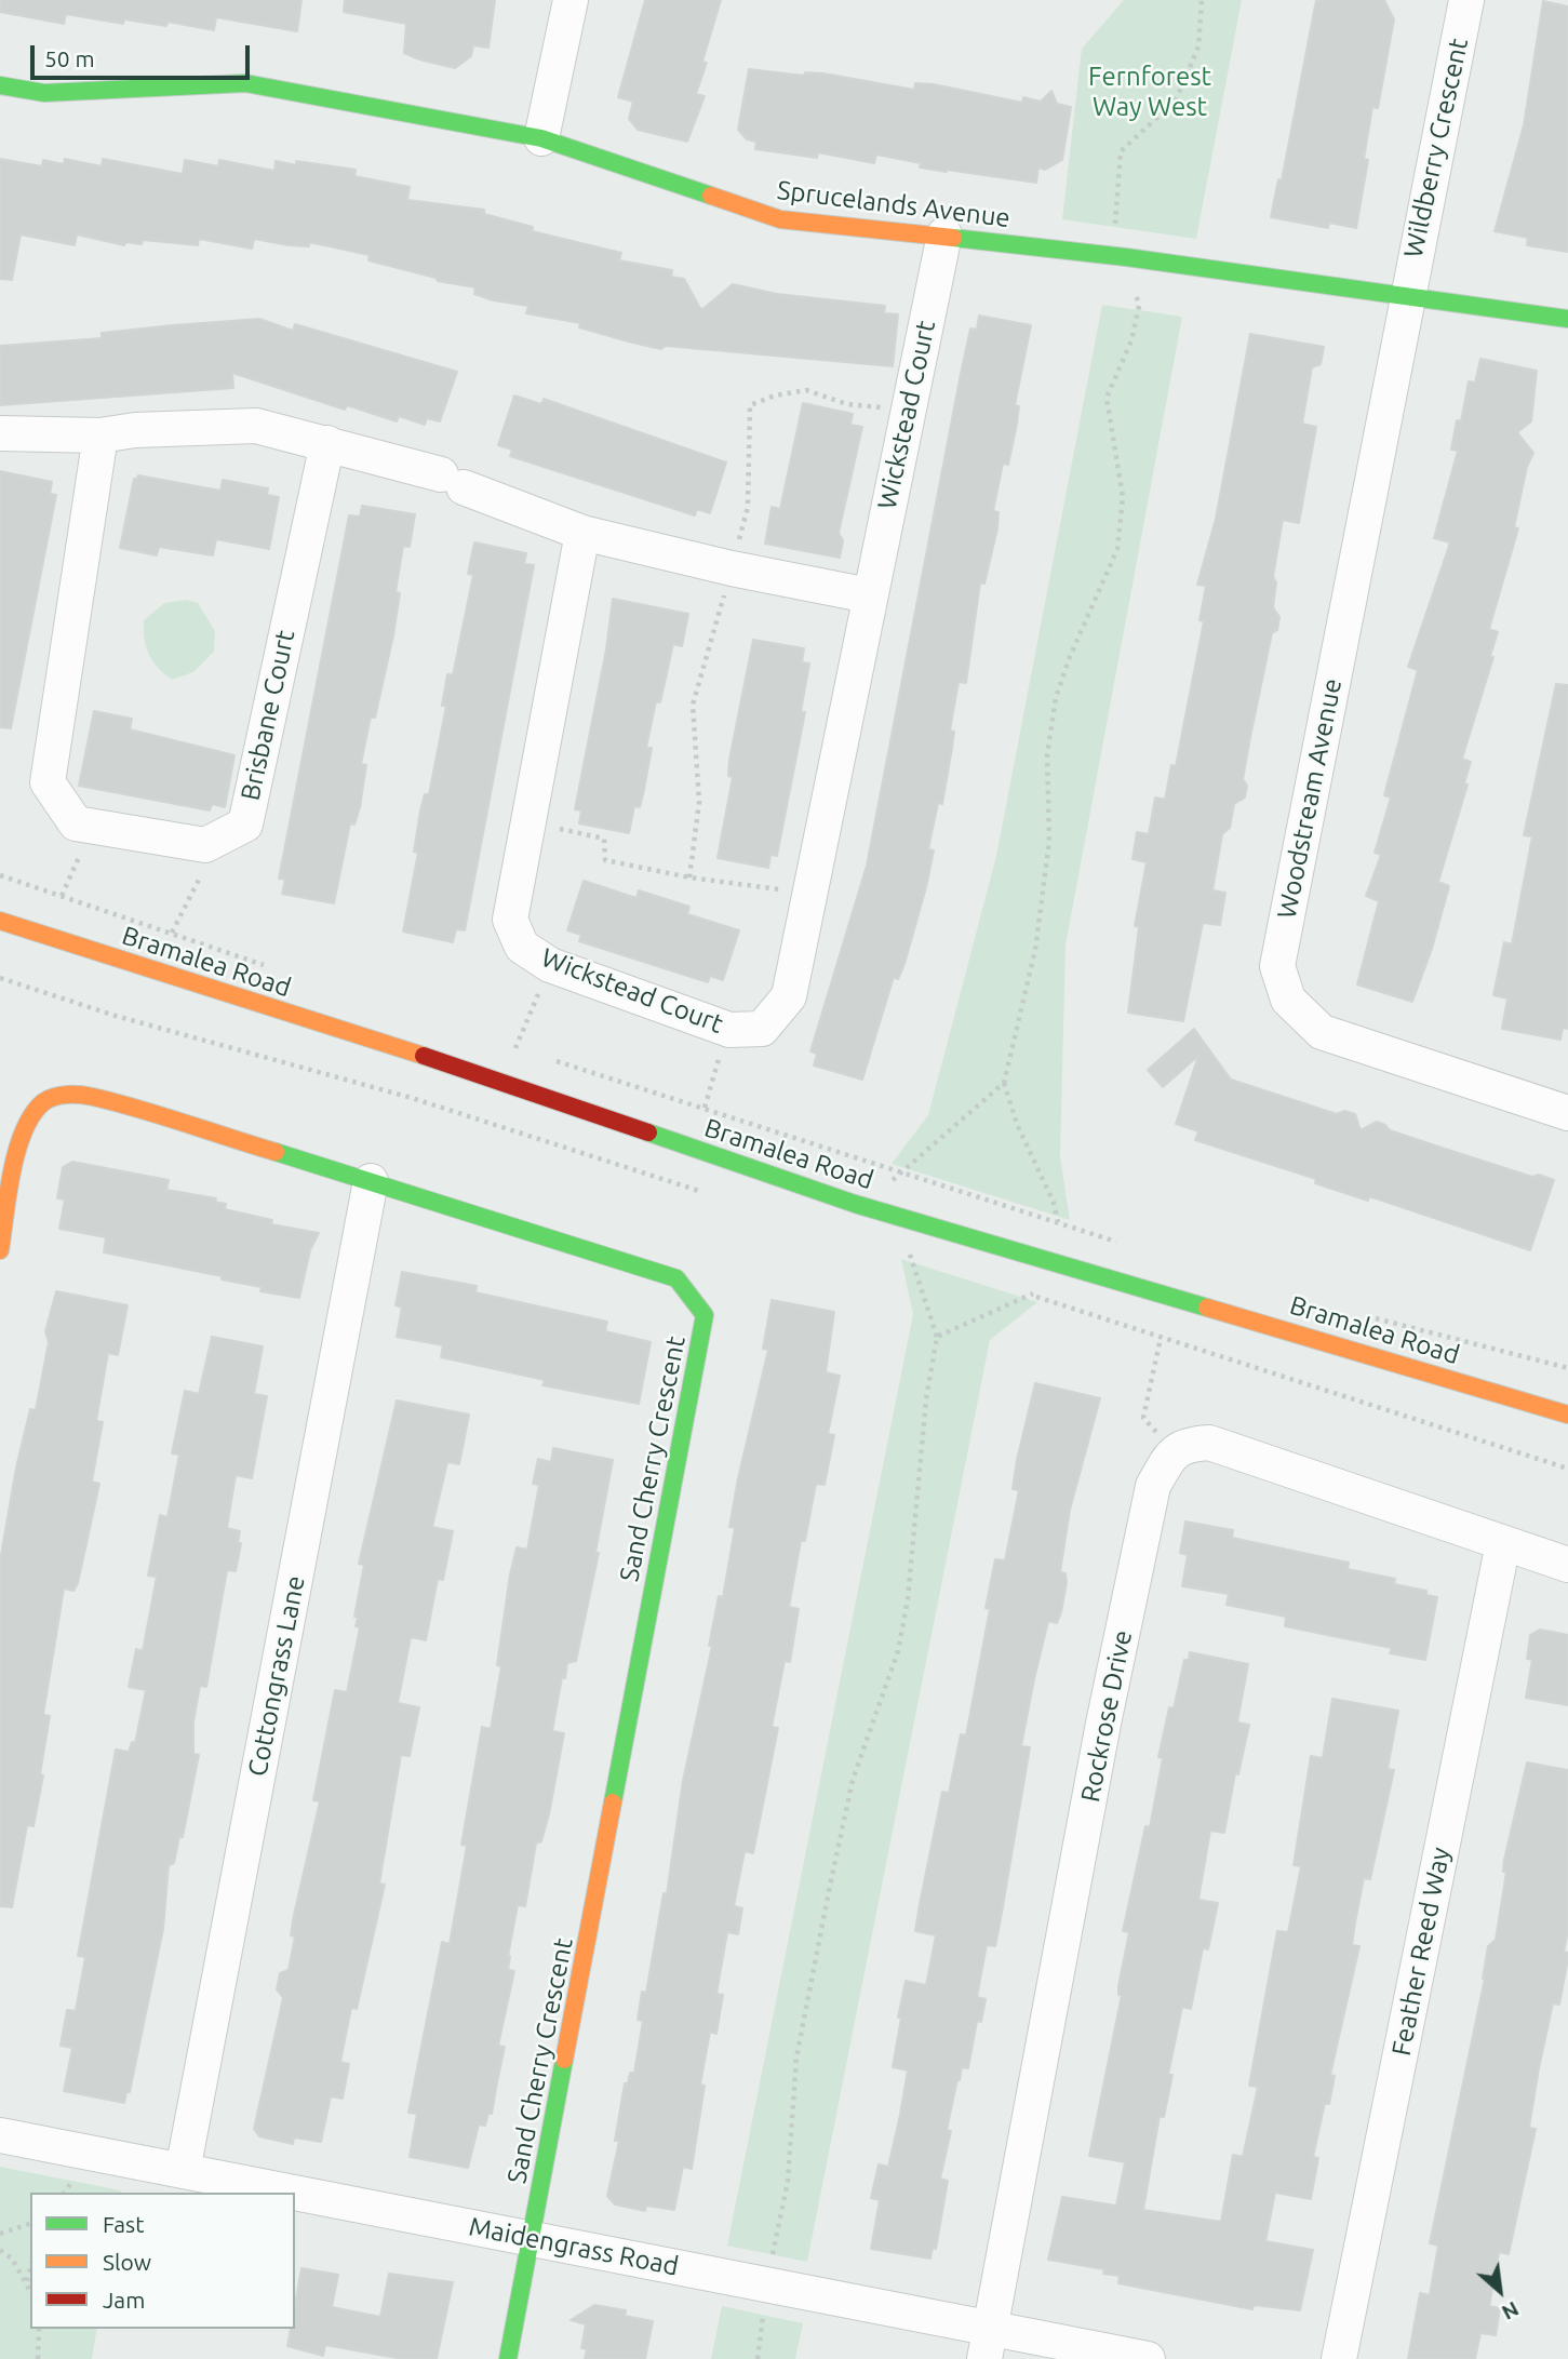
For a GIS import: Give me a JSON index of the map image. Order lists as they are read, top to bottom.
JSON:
{
  "streets": {
    "street": [
      "Wildberry Crescent",
      "Sprucelands Avenue",
      "Wickstead Court",
      "Brisbane Court",
      "Woodstream Avenue",
      "Bramalea Road",
      "Sand Cherry Crescent",
      "Cottongrass Lane",
      "Rockrose Drive",
      "Feather Reed Way",
      "Maidengrass Road"
    ]
  },
  "crossings": [
    ["Wildberry Crescent", "Sprucelands Avenue"],
    ["Wildberry Crescent", "Woodstream Avenue"],
    ["Sprucelands Avenue", "Wickstead Court"],
    ["Sprucelands Avenue", "Woodstream Avenue"],
    ["Sand Cherry Crescent", "Cottongrass Lane"],
    ["Sand Cherry Crescent", "Maidengrass Road"],
    ["Cottongrass Lane", "Maidengrass Road"],
    ["Rockrose Drive", "Maidengrass Road"]
  ],
  "parks": ["Fernforest Way West"],
  "legend": ["Fast", "Slow", "Jam"],
  "scale_bar": "50 m",
  "north": "bottom right"
}
